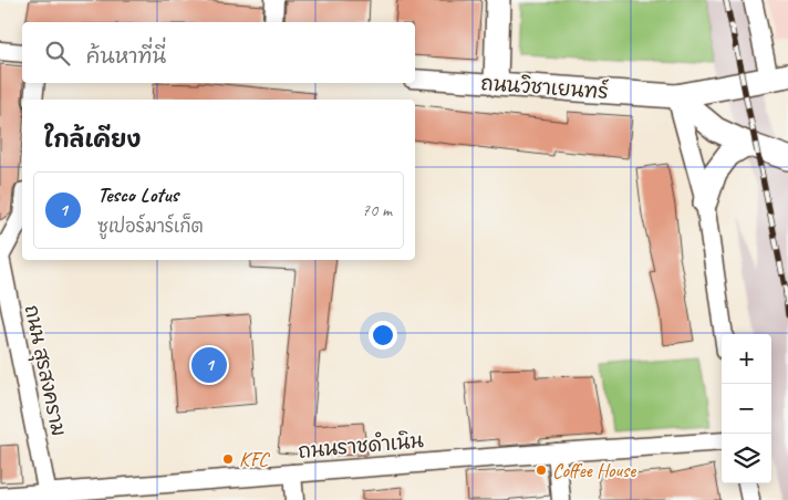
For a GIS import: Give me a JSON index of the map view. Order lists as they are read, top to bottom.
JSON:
{
  "streets": {
    "main road": ["ถนนวิชาเยนทร์"],
    "street": ["ถนน สุรสงคราม", "ถนนราชดำเนิน"]
  },
  "crossings": [
    ["ถนน สุรสงคราม", "ถนนราชดำเนิน"]
  ],
  "places": ["KFC", "Coffee House"],
  "page": {
    "search": "ค้นหาที่นี่",
    "heading": "ใกล้เคียง",
    "list": [
      {
        "mark": "1",
        "name": "Tesco Lotus",
        "note": "ซูเปอร์มาร์เก็ต",
        "value": "70 m"
      }
    ],
    "map_buttons": ["+", "−"],
    "pins": "1"
  }
}
